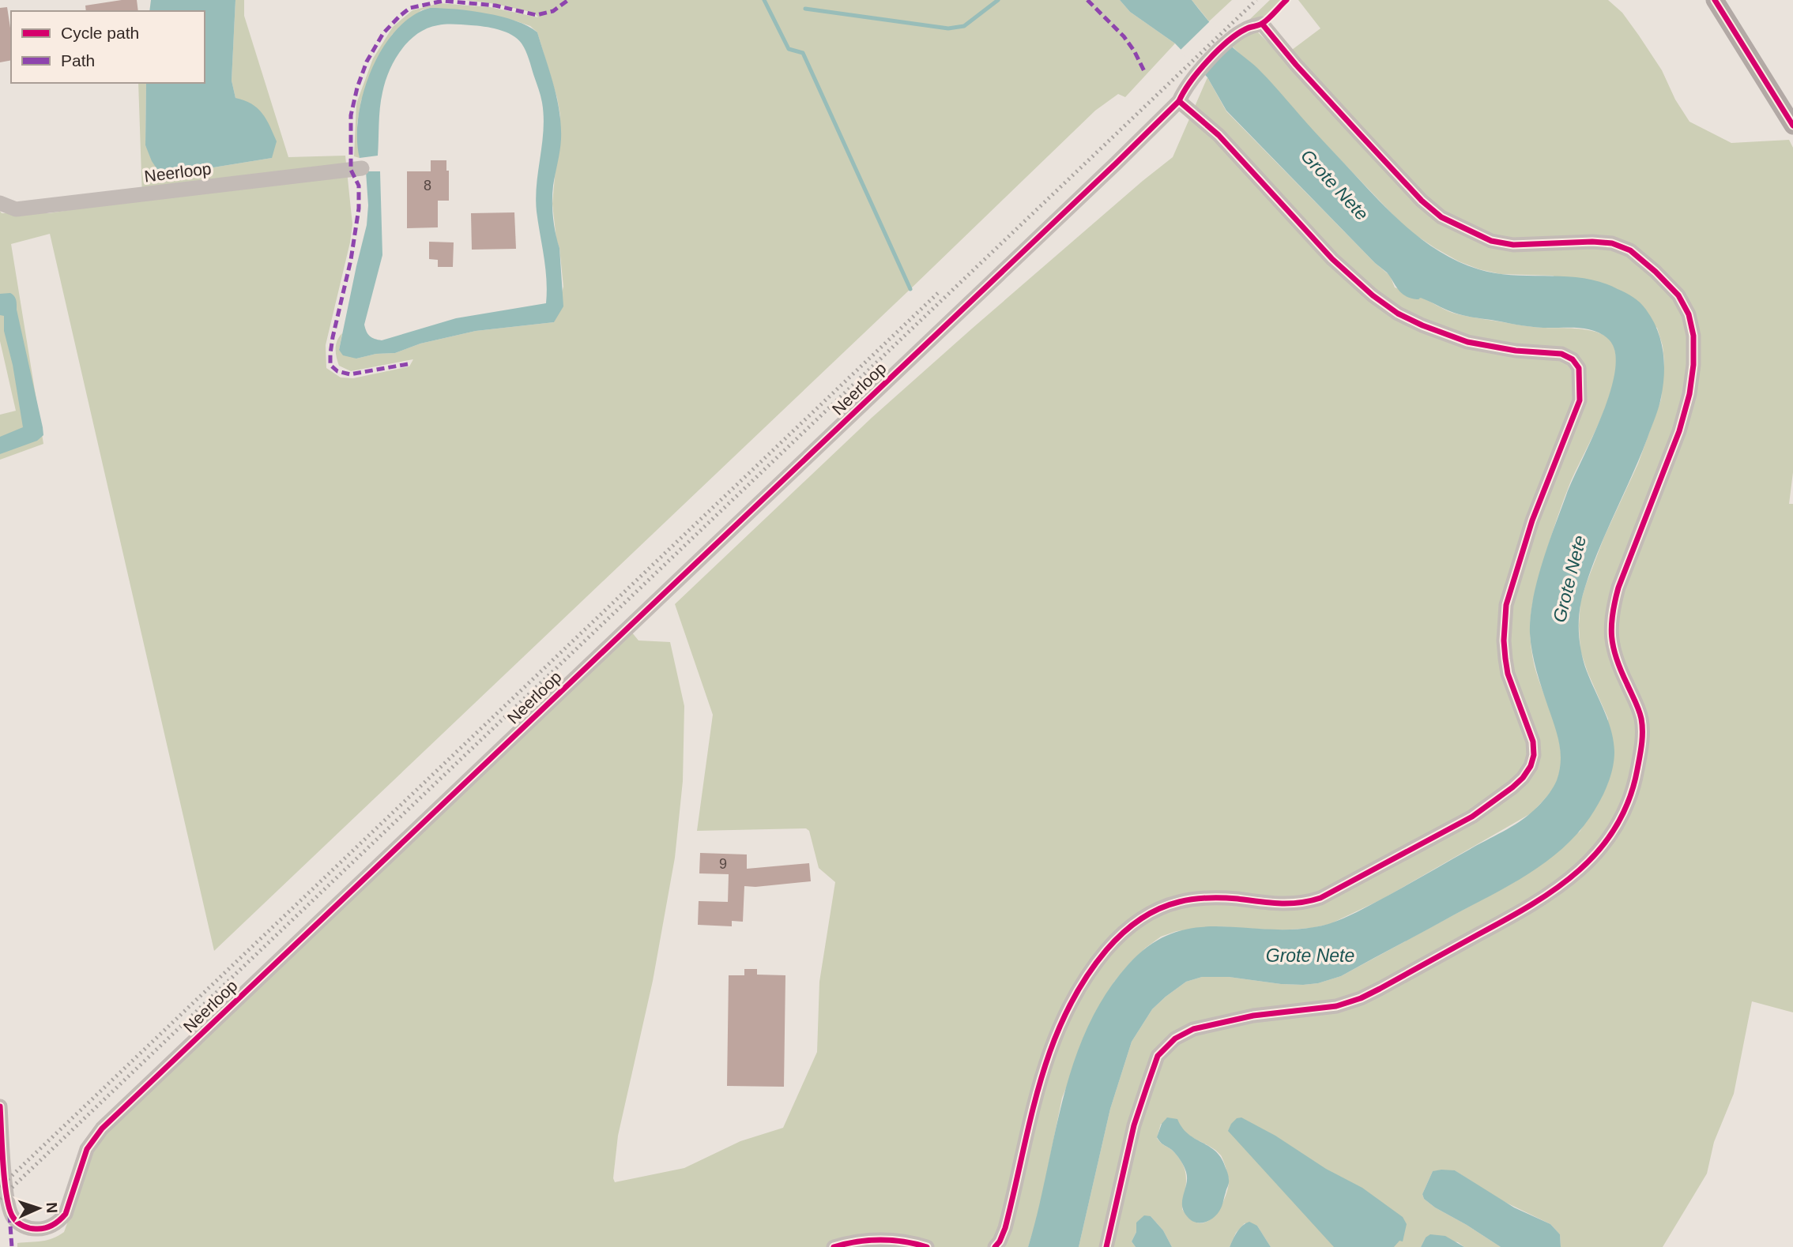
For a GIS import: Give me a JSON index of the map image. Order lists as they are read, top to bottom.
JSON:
{
  "streets": {
    "street": ["Neerloop"]
  },
  "water": ["Grote Nete"],
  "house_numbers": ["8", "9"],
  "legend": ["Cycle path", "Path"],
  "north": "right"
}
